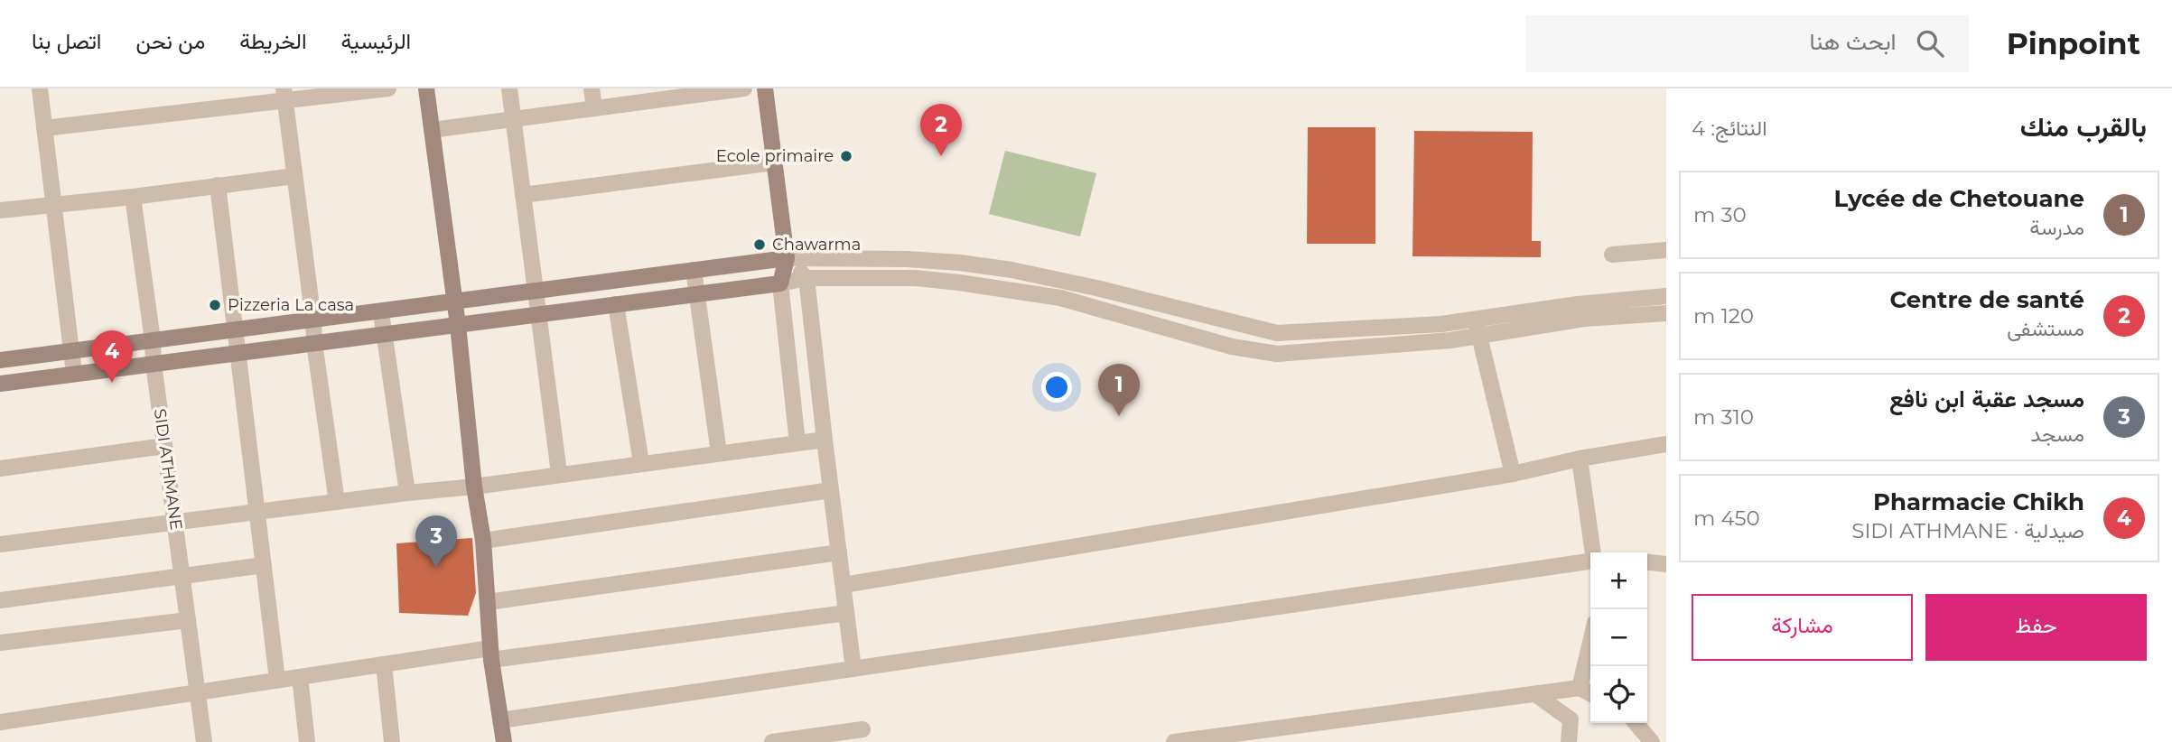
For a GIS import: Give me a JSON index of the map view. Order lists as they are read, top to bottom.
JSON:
{
  "streets": {
    "street": ["SIDI ATHMANE"]
  },
  "places": ["Ecole primaire", "Chawarma", "Pizzeria La casa"],
  "page": {
    "header": "Pinpoint",
    "search": "ابحث هنا",
    "nav": [
      "الرئيسية",
      "الخريطة",
      "من نحن",
      "اتصل بنا"
    ],
    "heading": ["بالقرب منك", "النتائج: 4"],
    "pins": [
      "2",
      "4",
      "1",
      "3"
    ],
    "list": [
      {
        "mark": "1",
        "name": "Lycée de Chetouane",
        "note": "مدرسة",
        "value": "30 m"
      },
      {
        "mark": "2",
        "name": "Centre de santé",
        "note": "مستشفى",
        "value": "120 m"
      },
      {
        "mark": "3",
        "name": "مسجد عقبة ابن نافع",
        "note": "مسجد",
        "value": "310 m"
      },
      {
        "mark": "4",
        "name": "Pharmacie Chikh",
        "note": "صيدلية · SIDI ATHMANE",
        "value": "450 m"
      }
    ],
    "map_buttons": ["+", "−"],
    "buttons": ["حفظ", "مشاركة"]
  }
}
